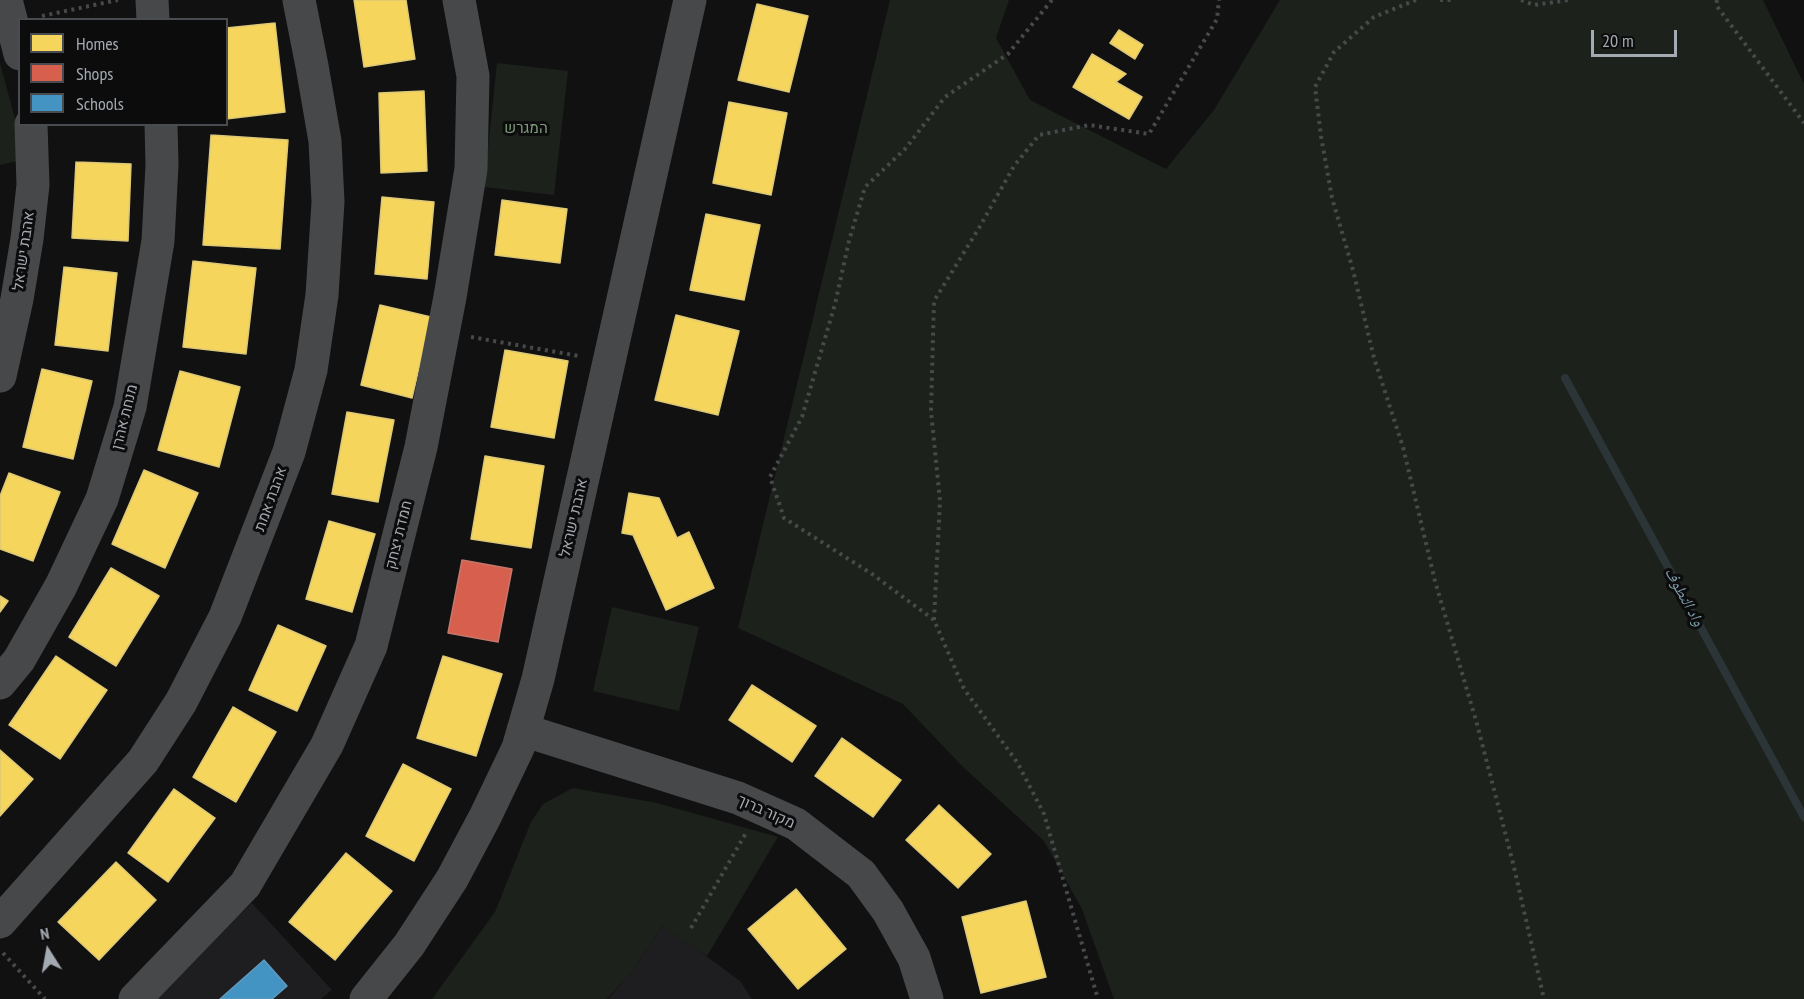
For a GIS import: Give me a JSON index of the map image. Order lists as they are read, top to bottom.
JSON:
{
  "streets": {
    "street": [
      "אהבת ישראל",
      "מנחת אהרן",
      "אהבת אמת",
      "חמדת יצחק",
      "מקור ברוך"
    ]
  },
  "crossings": [
    ["אהבת ישראל", "מקור ברוך"]
  ],
  "water": ["واد النطوف"],
  "parks": ["המגרש"],
  "legend": ["Homes", "Shops", "Schools"],
  "scale_bar": "20 m",
  "north": "top"
}
